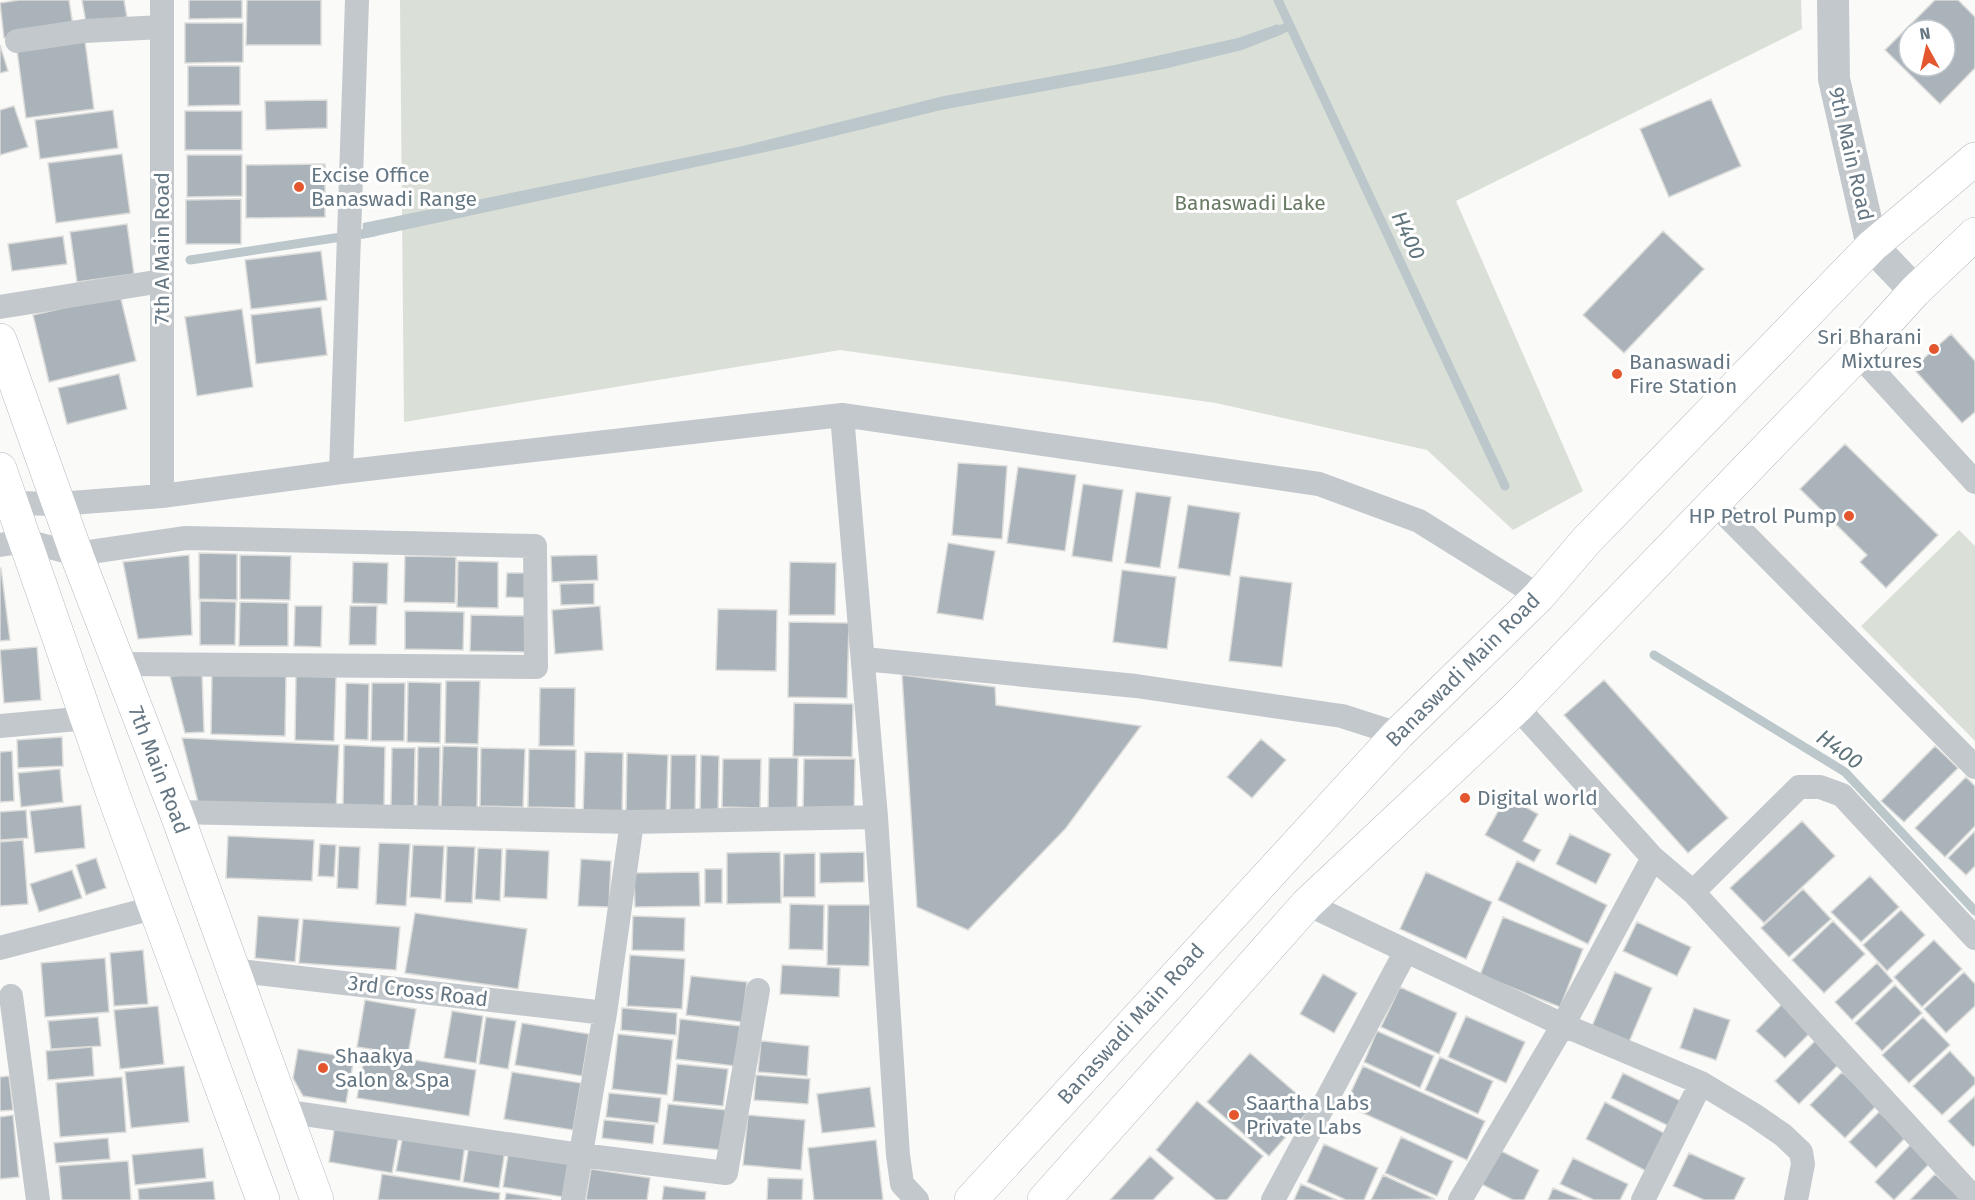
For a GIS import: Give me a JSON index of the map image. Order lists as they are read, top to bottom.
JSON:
{
  "streets": {
    "main road": ["Banaswadi Main Road", "7th Main Road"],
    "street": ["9th Main Road", "7th A Main Road", "3rd Cross Road"]
  },
  "crossings": [
    ["9th Main Road", "Banaswadi Main Road"],
    ["7th Main Road", "3rd Cross Road"]
  ],
  "water": ["H400"],
  "parks": ["Banaswadi Lake"],
  "places": [
    "Excise Office Banaswadi Range",
    "Sri Bharani Mixtures",
    "Banaswadi Fire Station",
    "HP Petrol Pump",
    "Digital world",
    "Shaakya Salon & Spa",
    "Saartha Labs Private Labs"
  ],
  "north": "top"
}
